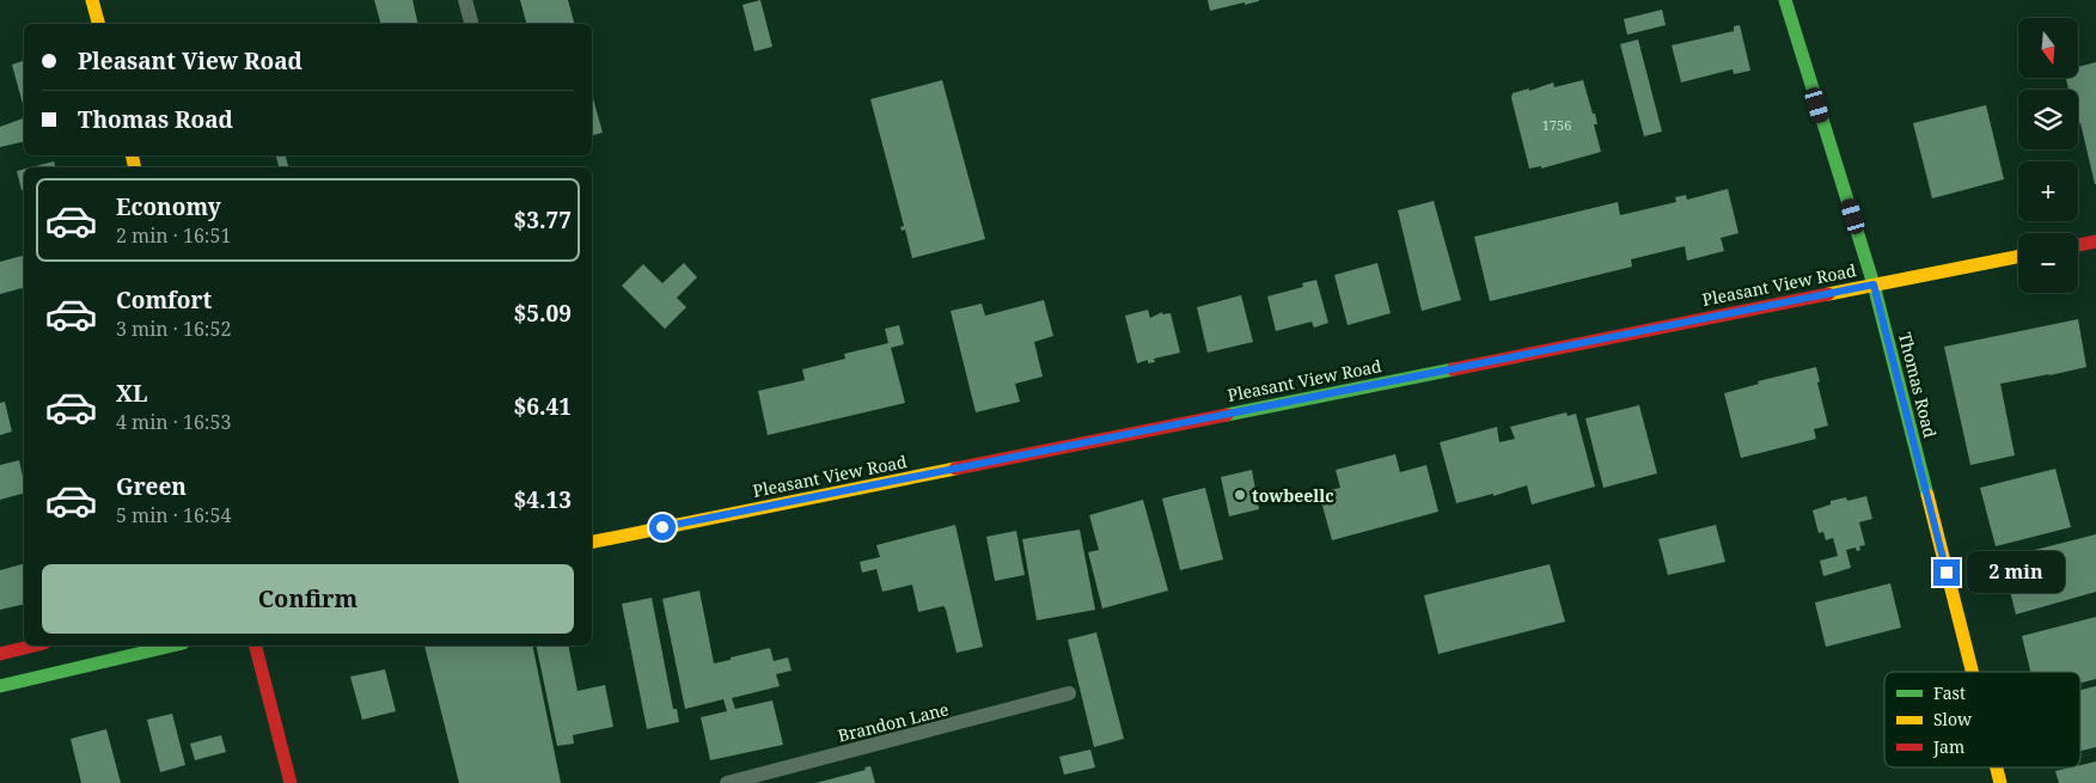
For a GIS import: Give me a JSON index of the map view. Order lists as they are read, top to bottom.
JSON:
{
  "streets": {
    "main road": ["Pleasant View Road", "Thomas Road"],
    "street": ["Brandon Lane"]
  },
  "crossings": [
    ["Pleasant View Road", "Thomas Road"]
  ],
  "places": ["towbeellc"],
  "house_numbers": ["1756"],
  "legend": ["Fast", "Slow", "Jam"],
  "north": "bottom",
  "page": {
    "map_buttons": ["+", "−"],
    "banner": ["Pleasant View Road", "Thomas Road"],
    "list": [
      {
        "name": "Economy",
        "note": "2 min · 16:51",
        "value": "$3.77"
      },
      {
        "name": "Comfort",
        "note": "3 min · 16:52",
        "value": "$5.09"
      },
      {
        "name": "XL",
        "note": "4 min · 16:53",
        "value": "$6.41"
      },
      {
        "name": "Green",
        "note": "5 min · 16:54",
        "value": "$4.13"
      }
    ],
    "bubble": "2 min",
    "buttons": "Confirm"
  }
}
